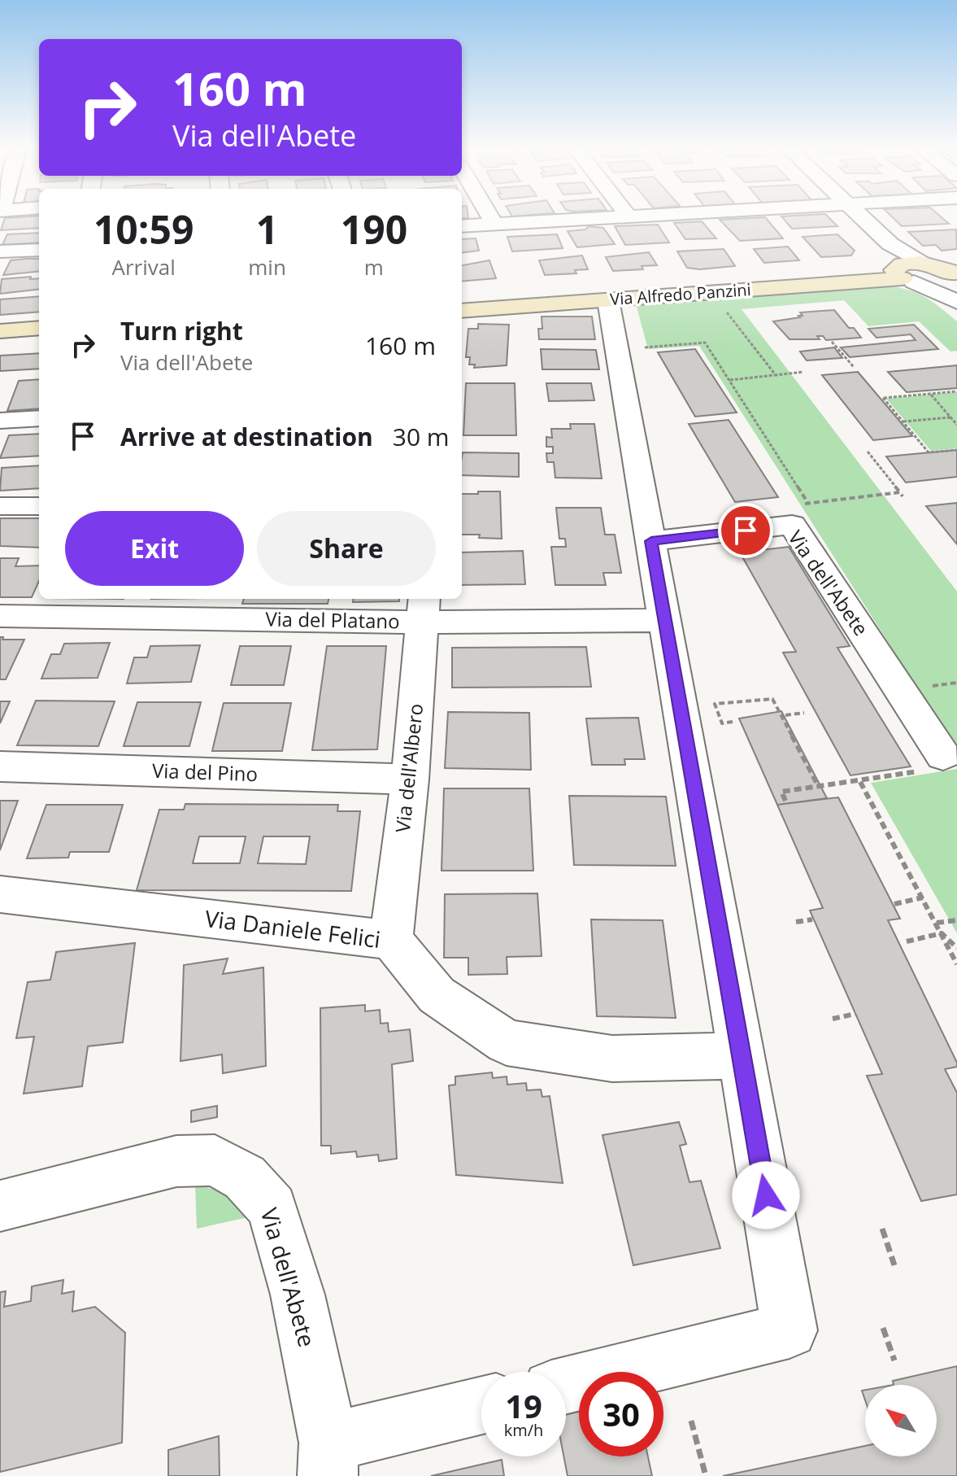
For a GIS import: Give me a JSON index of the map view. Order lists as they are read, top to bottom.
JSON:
{
  "streets": {
    "main road": ["Via Alfredo Panzini"],
    "street": [
      "Via dell'Abete",
      "Via del Platano",
      "Via dell'Albero",
      "Via del Pino",
      "Via Daniele Felici"
    ]
  },
  "crossings": [
    ["Via del Platano", "Via dell'Albero"],
    ["Via dell'Albero", "Via del Pino"],
    ["Via dell'Albero", "Via Daniele Felici"]
  ],
  "north": "top left",
  "page": {
    "turn": ["160 m", "Via dell'Abete"],
    "eta": [
      "10:59",
      "Arrival",
      "1",
      "min",
      "190",
      "m"
    ],
    "list": [
      {
        "name": "Turn right",
        "note": "Via dell'Abete",
        "value": "160 m"
      },
      {
        "name": "Arrive at destination",
        "value": "30 m"
      }
    ],
    "buttons": ["Exit", "Share"],
    "speed": "19 km/h",
    "limit": "30"
  }
}
